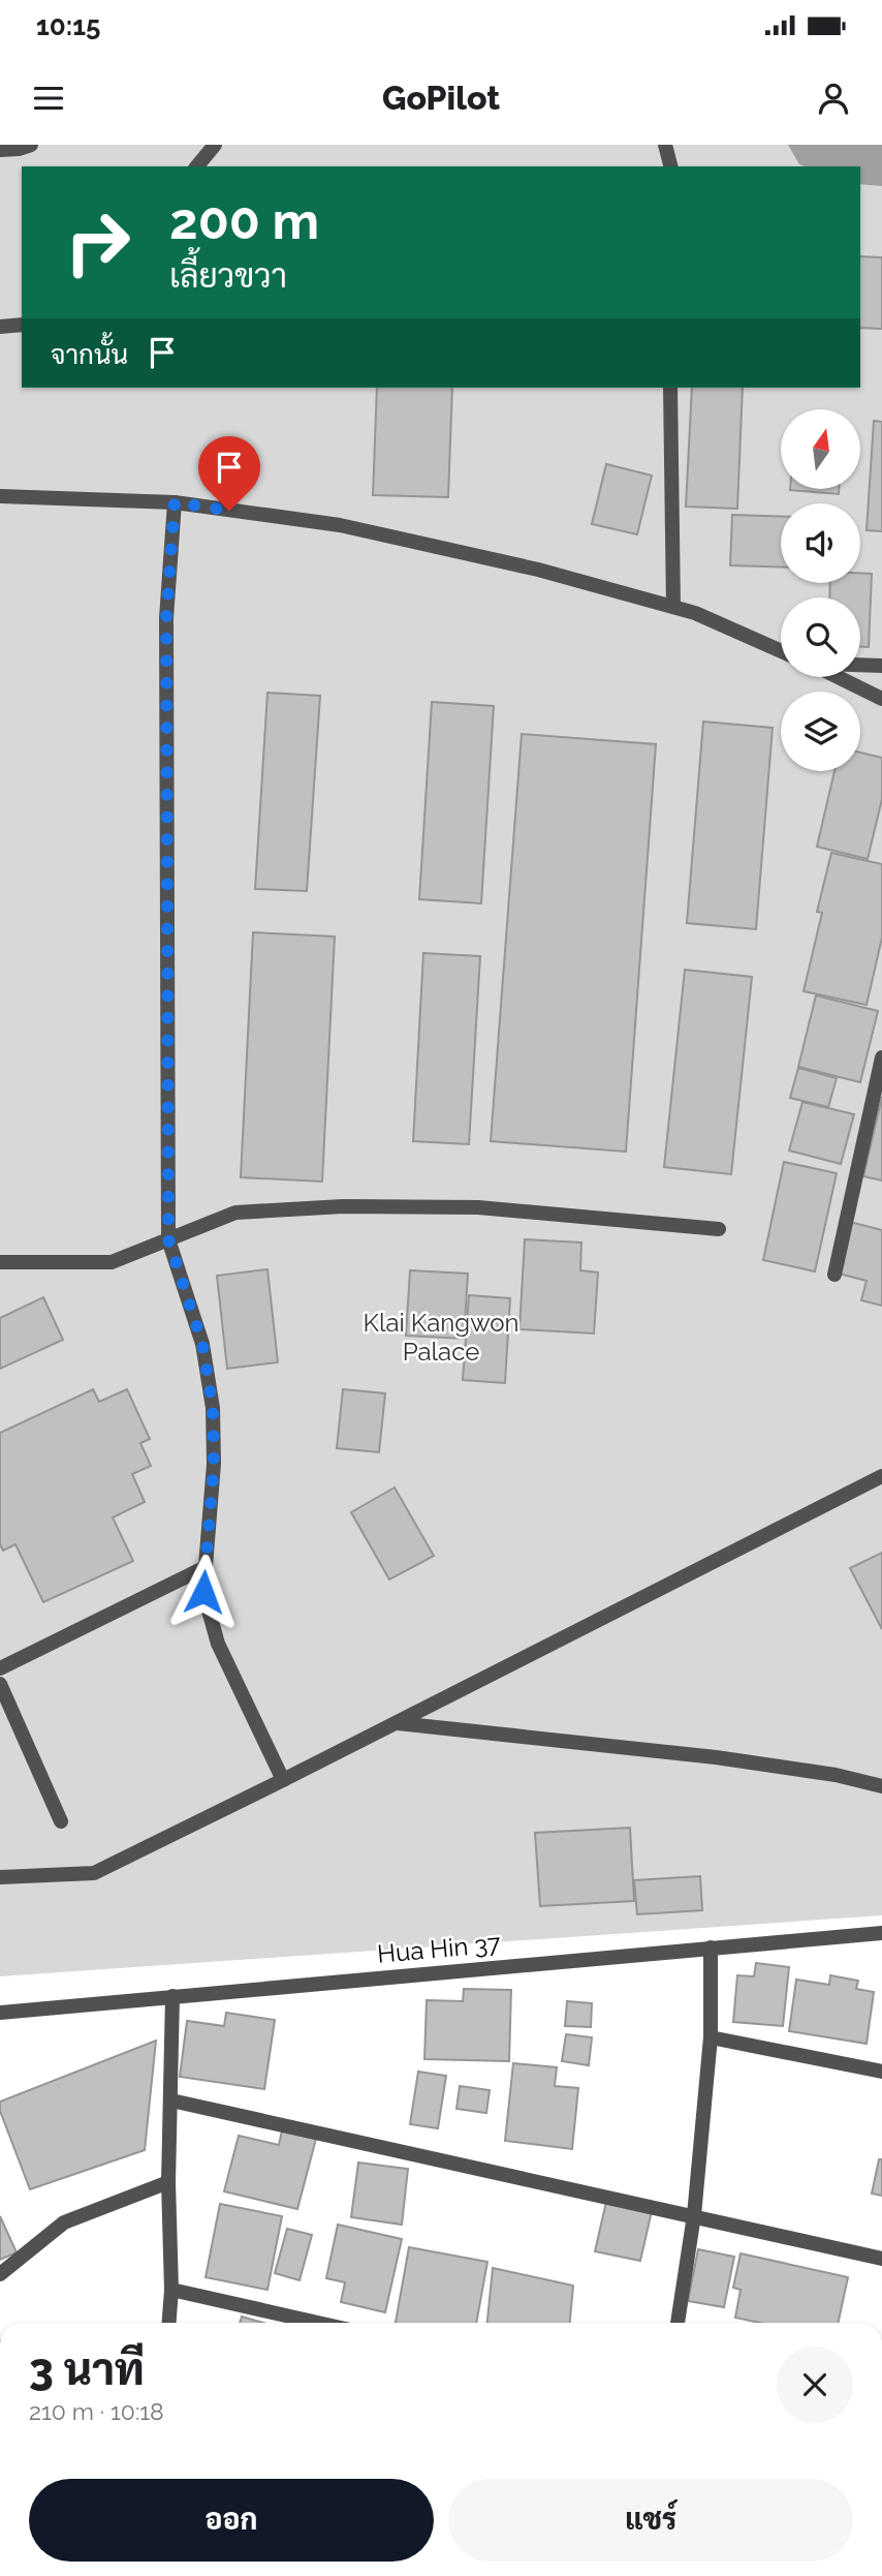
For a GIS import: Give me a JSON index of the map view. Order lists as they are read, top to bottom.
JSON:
{
  "streets": {
    "street": ["Hua Hin 37"]
  },
  "parks": ["Klai Kangwon Palace"],
  "north": "top",
  "page": {
    "status": "10:15",
    "header": "GoPilot",
    "turn": ["200 m", "เลี้ยวขวา"],
    "then": "จากนั้น",
    "heading": ["3 นาที", "210 m · 10:18"],
    "buttons": ["ออก", "แชร์"]
  }
}
